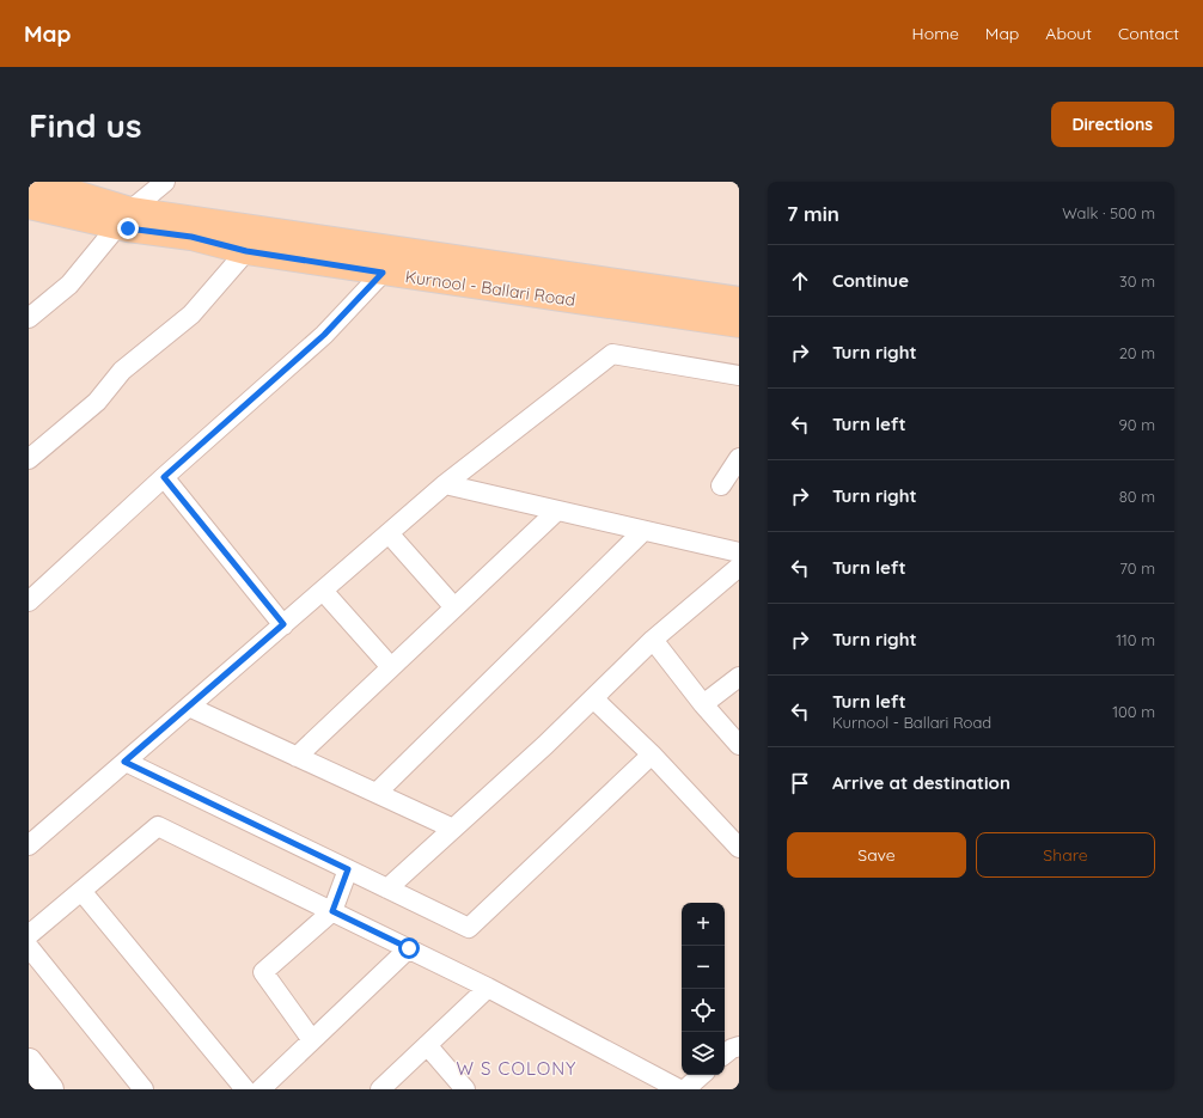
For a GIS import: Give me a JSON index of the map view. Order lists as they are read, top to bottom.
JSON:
{
  "streets": {
    "main road": ["Kurnool - Ballari Road"]
  },
  "districts": ["W S COLONY"],
  "page": {
    "header": "Map",
    "nav": [
      "Home",
      "Map",
      "About",
      "Contact"
    ],
    "buttons": [
      "Directions",
      ["Save", "Share"]
    ],
    "title": "Find us",
    "heading": ["7 min", "Walk · 500 m"],
    "list": [
      ["Continue", "30 m"],
      ["Turn right", "20 m"],
      ["Turn left", "90 m"],
      ["Turn right", "80 m"],
      ["Turn left", "70 m"],
      ["Turn right", "110 m"],
      ["Turn left", "Kurnool - Ballari Road", "100 m"],
      "Arrive at destination"
    ],
    "map_buttons": ["+", "−"]
  }
}
